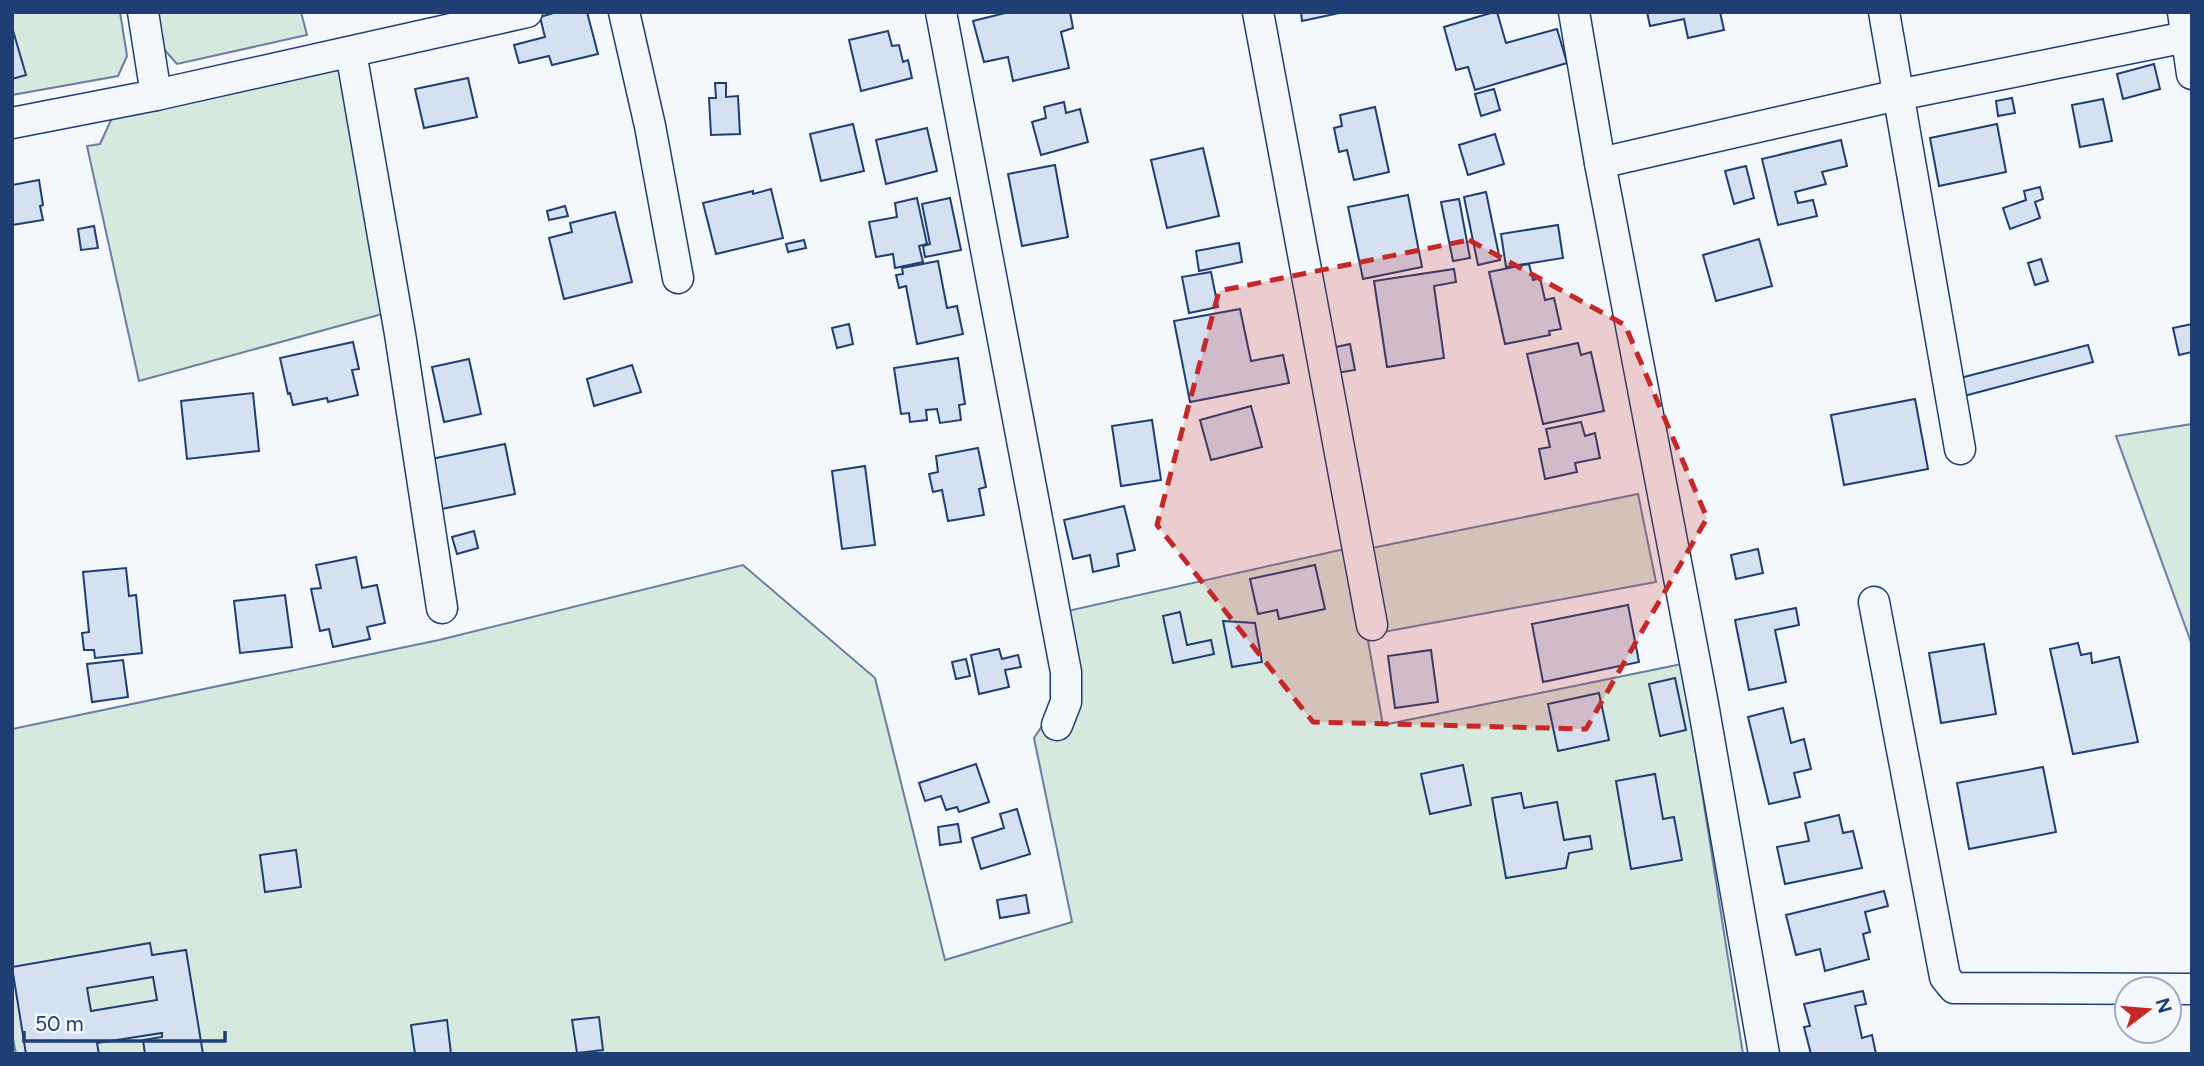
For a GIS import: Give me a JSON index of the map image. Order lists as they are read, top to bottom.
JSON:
{
  "scale_bar": "50 m",
  "north": "right"
}
